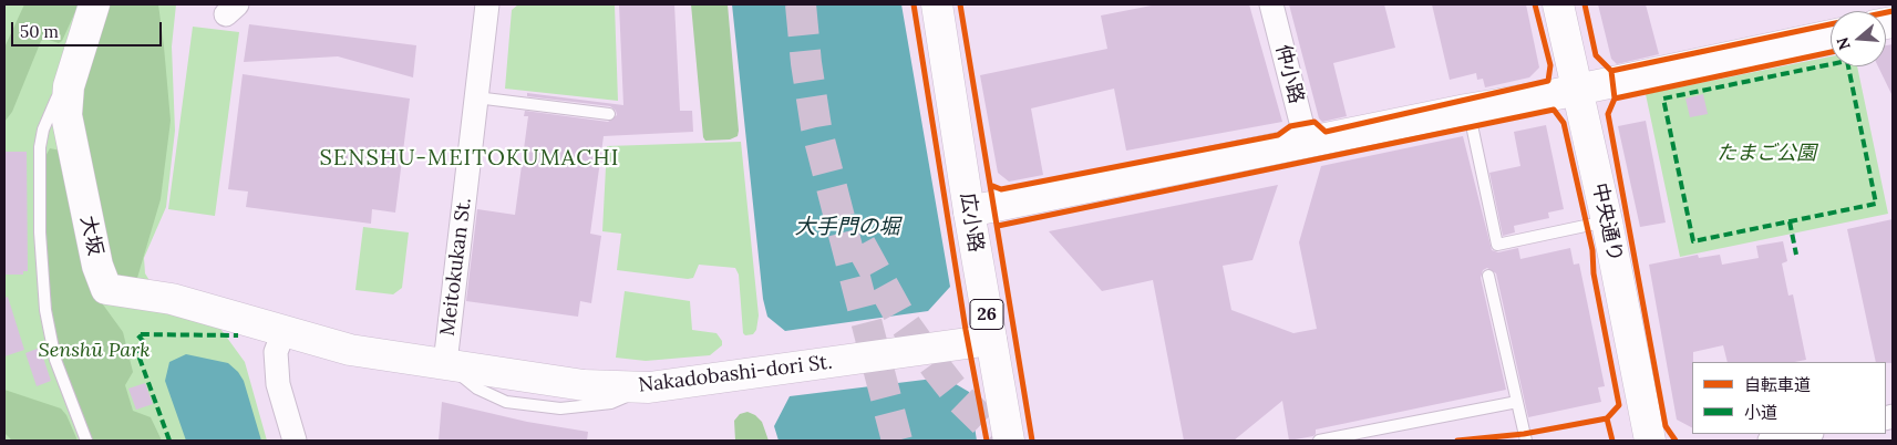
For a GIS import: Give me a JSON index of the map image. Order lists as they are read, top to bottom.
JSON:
{
  "streets": {
    "street": [
      "仲小路",
      "広小路",
      "中央通り",
      "大坂",
      "Meitokukan St.",
      "26",
      "Nakadobashi-dori St."
    ]
  },
  "crossings": [
    ["広小路", "Nakadobashi-dori St."],
    ["大坂", "Nakadobashi-dori St."],
    ["Meitokukan St.", "Nakadobashi-dori St."]
  ],
  "districts": ["SENSHU-MEITOKUMACHI"],
  "water": ["大手門の堀"],
  "parks": ["たまご公園", "Senshū Park"],
  "legend": ["自転車道", "小道"],
  "scale_bar": "50 m",
  "north": "left"
}
